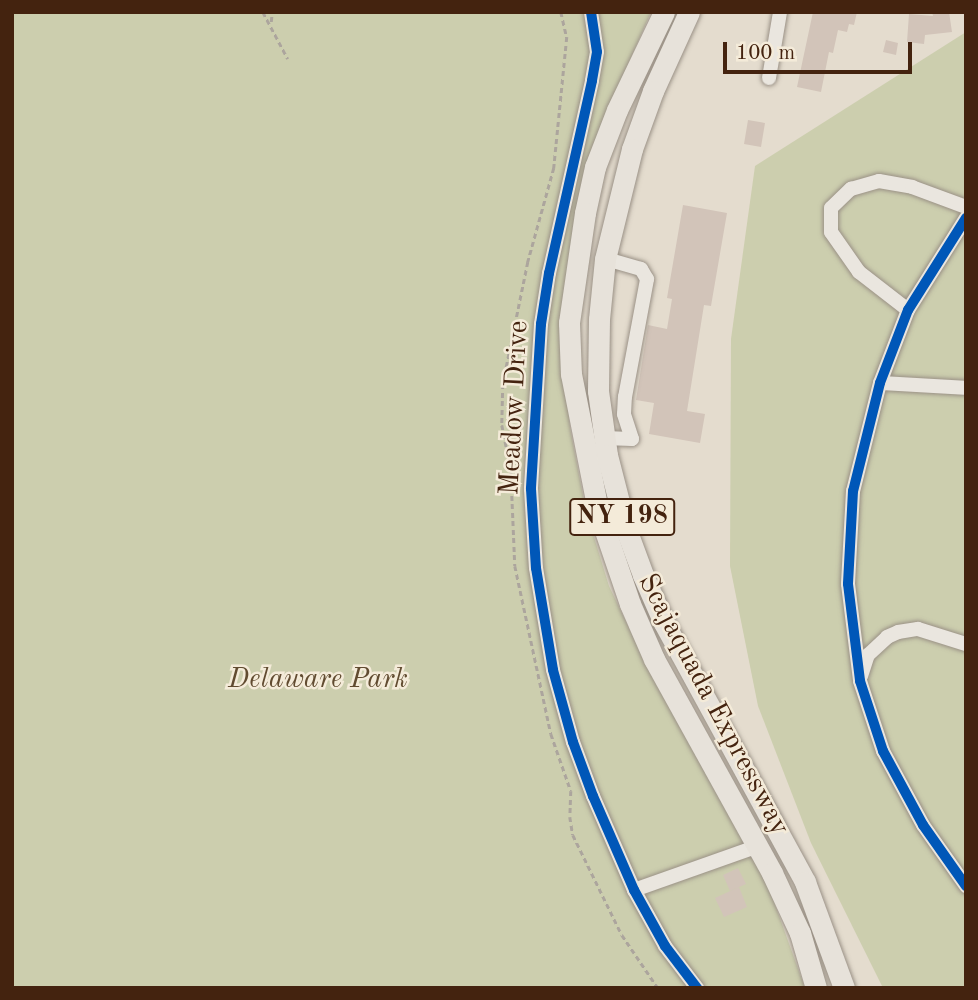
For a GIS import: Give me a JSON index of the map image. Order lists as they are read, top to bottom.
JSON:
{
  "streets": {
    "highway": ["NY 198", "Scajaquada Expressway"],
    "street": ["Meadow Drive"]
  },
  "parks": ["Delaware Park"],
  "scale_bar": "100 m"
}
